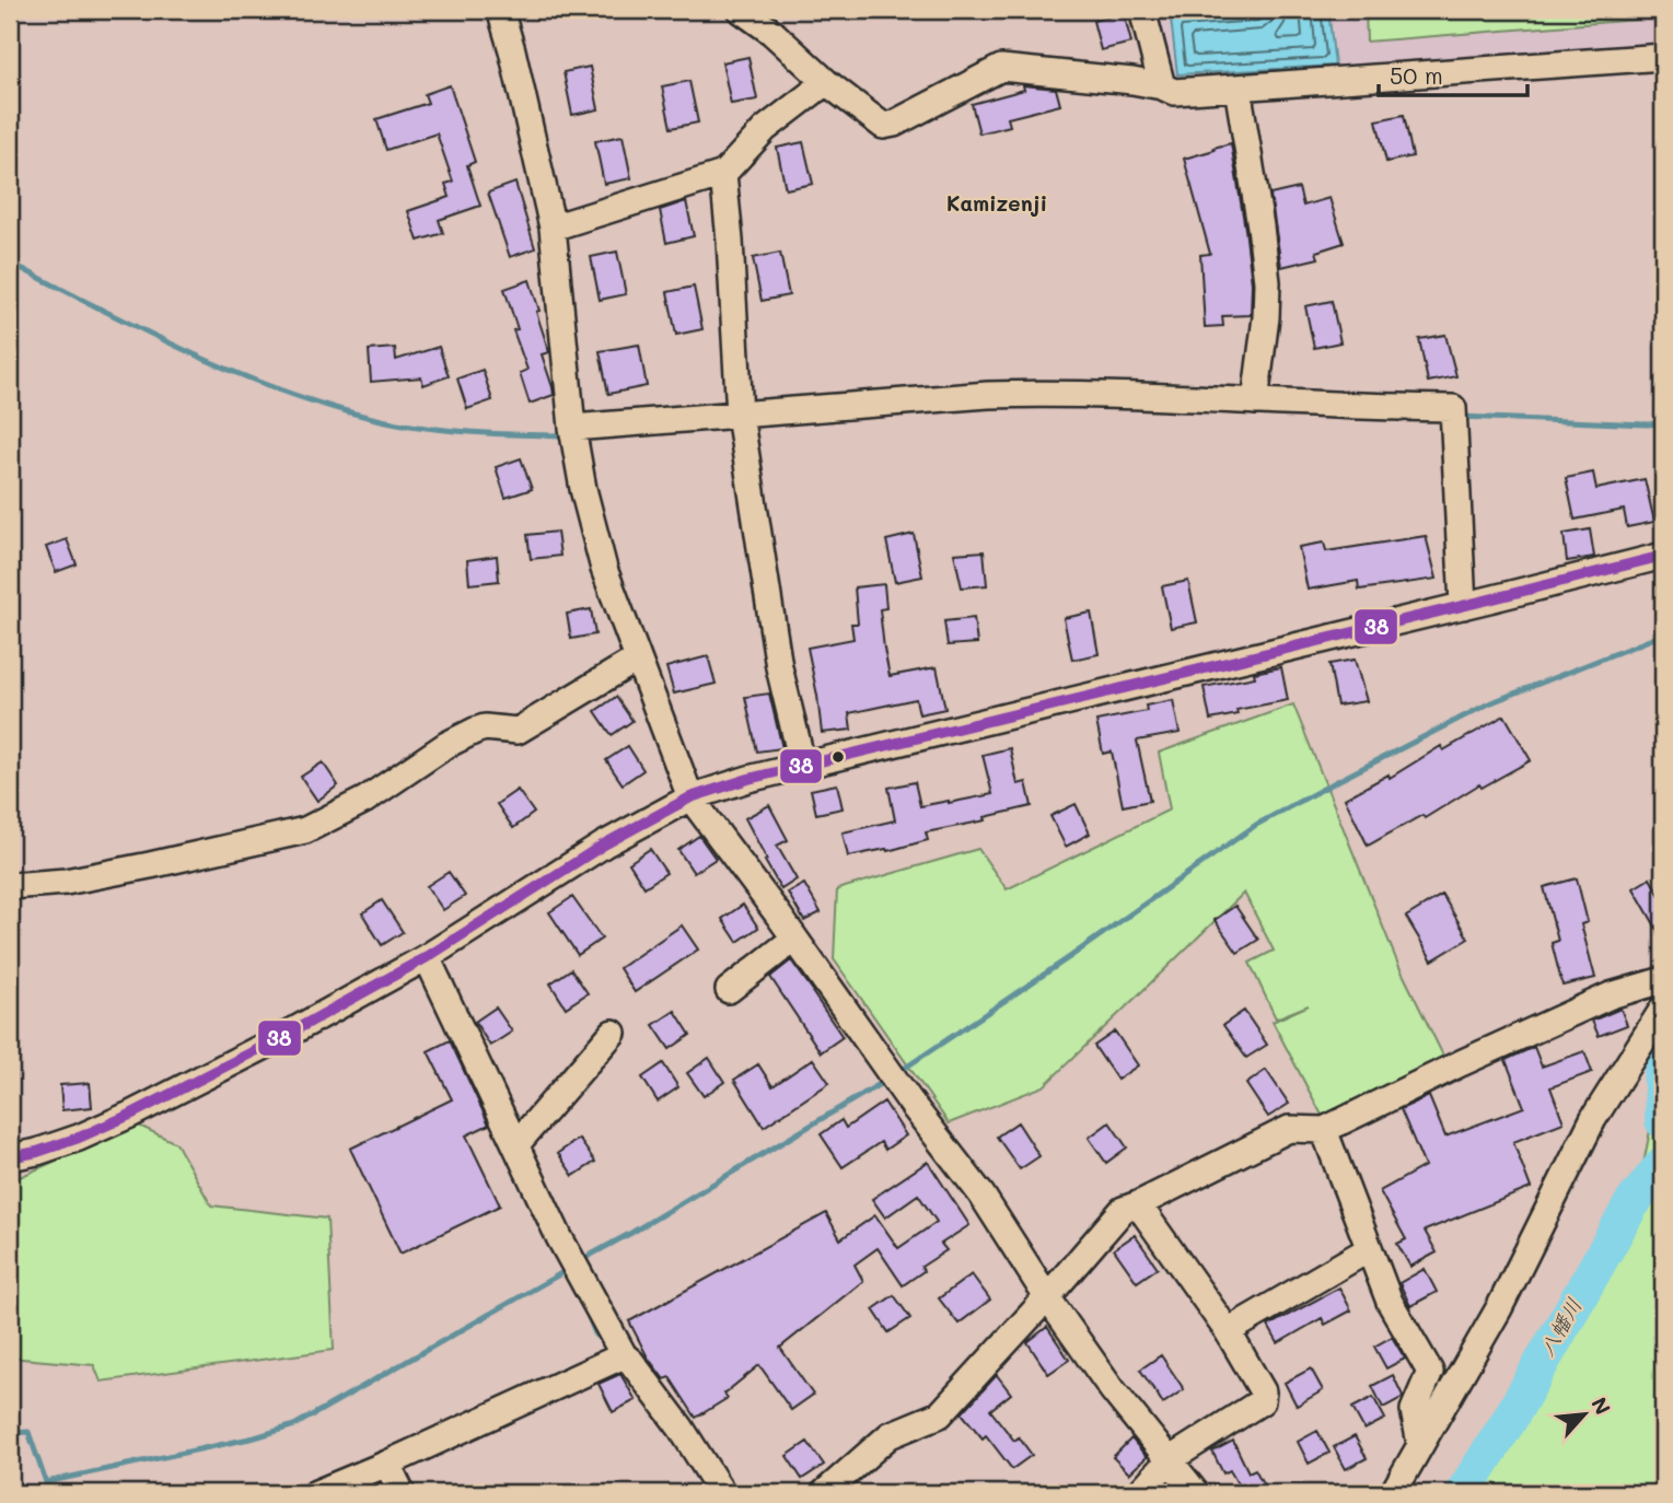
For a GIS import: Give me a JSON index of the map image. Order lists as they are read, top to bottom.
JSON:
{
  "districts": ["Kamizenji"],
  "water": ["八幡川"],
  "lines": ["transit line 38"],
  "scale_bar": "50 m",
  "north": "top right"
}
